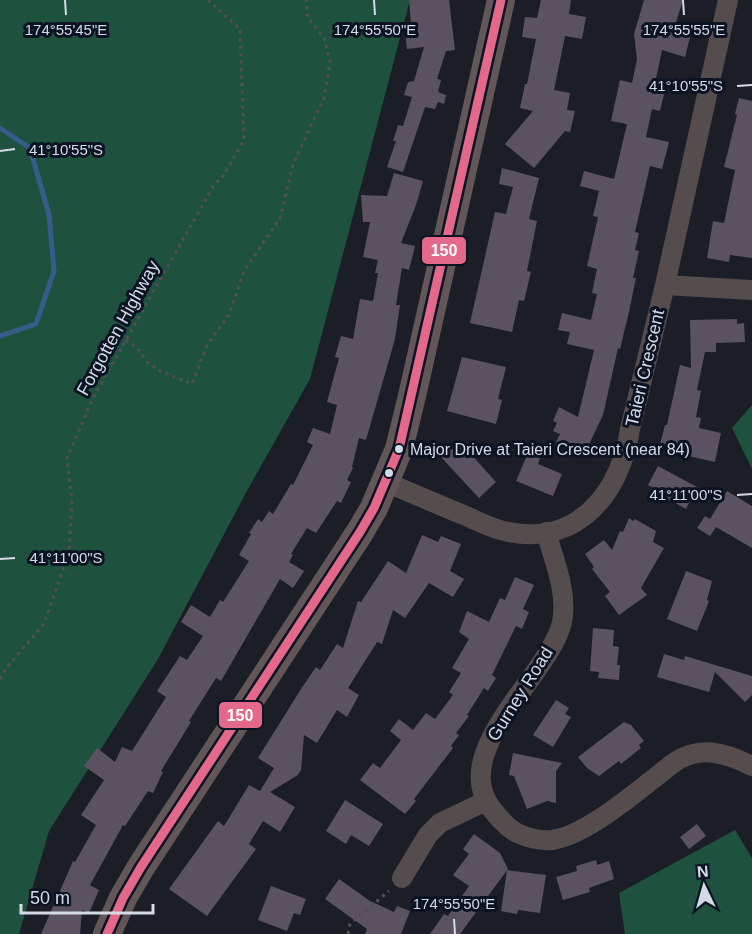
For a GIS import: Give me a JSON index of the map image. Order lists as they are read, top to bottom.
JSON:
{
  "streets": {
    "street": ["Taieri Crescent", "Gurney Road"],
    "path": ["Forgotten Highway"]
  },
  "crossings": [
    ["Taieri Crescent", "Gurney Road"]
  ],
  "places": ["Major Drive at Taieri Crescent (near 84)"],
  "lines": ["transit line 150"],
  "scale_bar": "50 m",
  "north": "top",
  "coordinates": [
    "174°55'45\"E",
    "174°55'50\"E",
    "174°55'55\"E",
    "41°10'55\"S",
    "41°11'00\"S"
  ]
}
